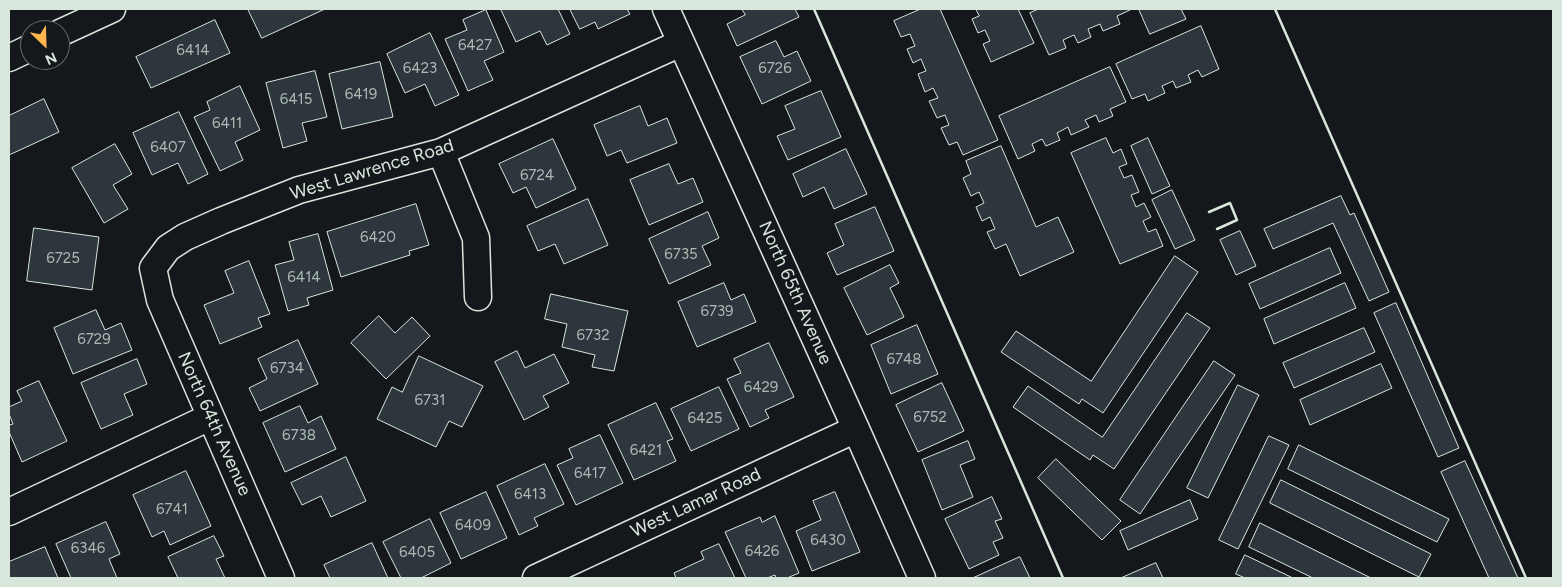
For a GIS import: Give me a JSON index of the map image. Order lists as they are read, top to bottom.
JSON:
{
  "streets": {
    "street": [
      "West Lawrence Road",
      "North 65th Avenue",
      "North 64th Avenue",
      "West Lamar Road"
    ]
  },
  "crossings": [
    ["West Lawrence Road", "North 65th Avenue"],
    ["West Lawrence Road", "North 64th Avenue"],
    ["North 65th Avenue", "West Lamar Road"]
  ],
  "house_numbers": [
    "6427",
    "6414",
    "6423",
    "6726",
    "6419",
    "6415",
    "6411",
    "6407",
    "6724",
    "6420",
    "6735",
    "6725",
    "6414",
    "6739",
    "6732",
    "6729",
    "6748",
    "6734",
    "6429",
    "6731",
    "6752",
    "6425",
    "6738",
    "6421",
    "6417",
    "6413",
    "6741",
    "6409",
    "6430",
    "6346",
    "6426",
    "6405"
  ],
  "north": "bottom right"
}
